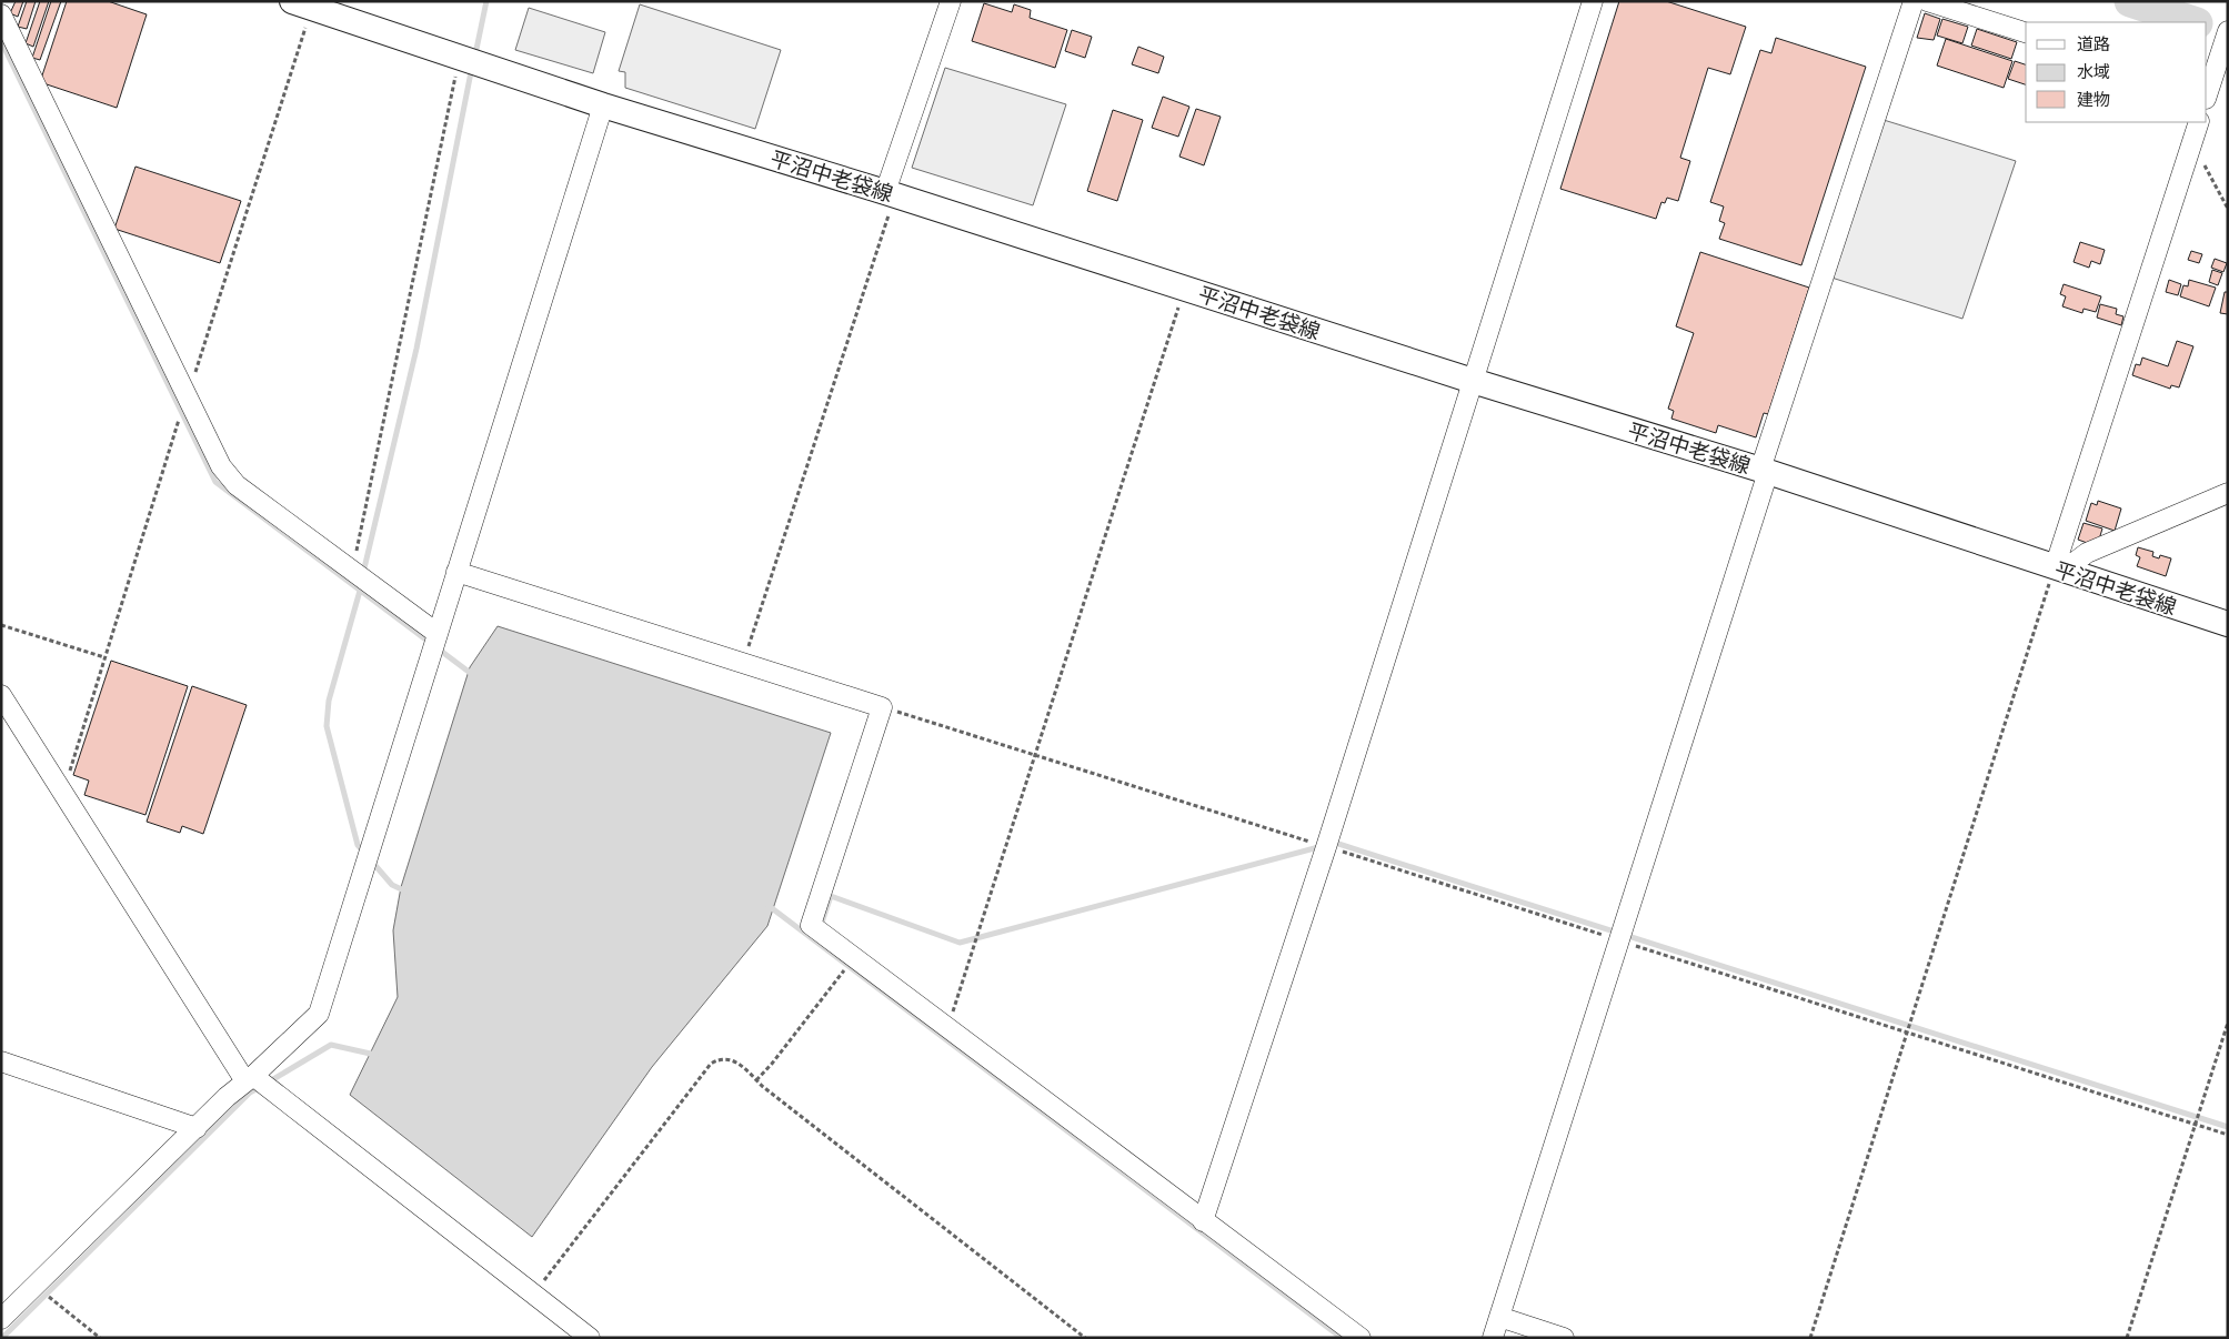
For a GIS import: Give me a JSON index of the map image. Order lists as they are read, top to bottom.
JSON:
{
  "streets": {
    "main road": ["平沼中老袋線"]
  },
  "legend": ["道路", "水域", "建物"]
}
